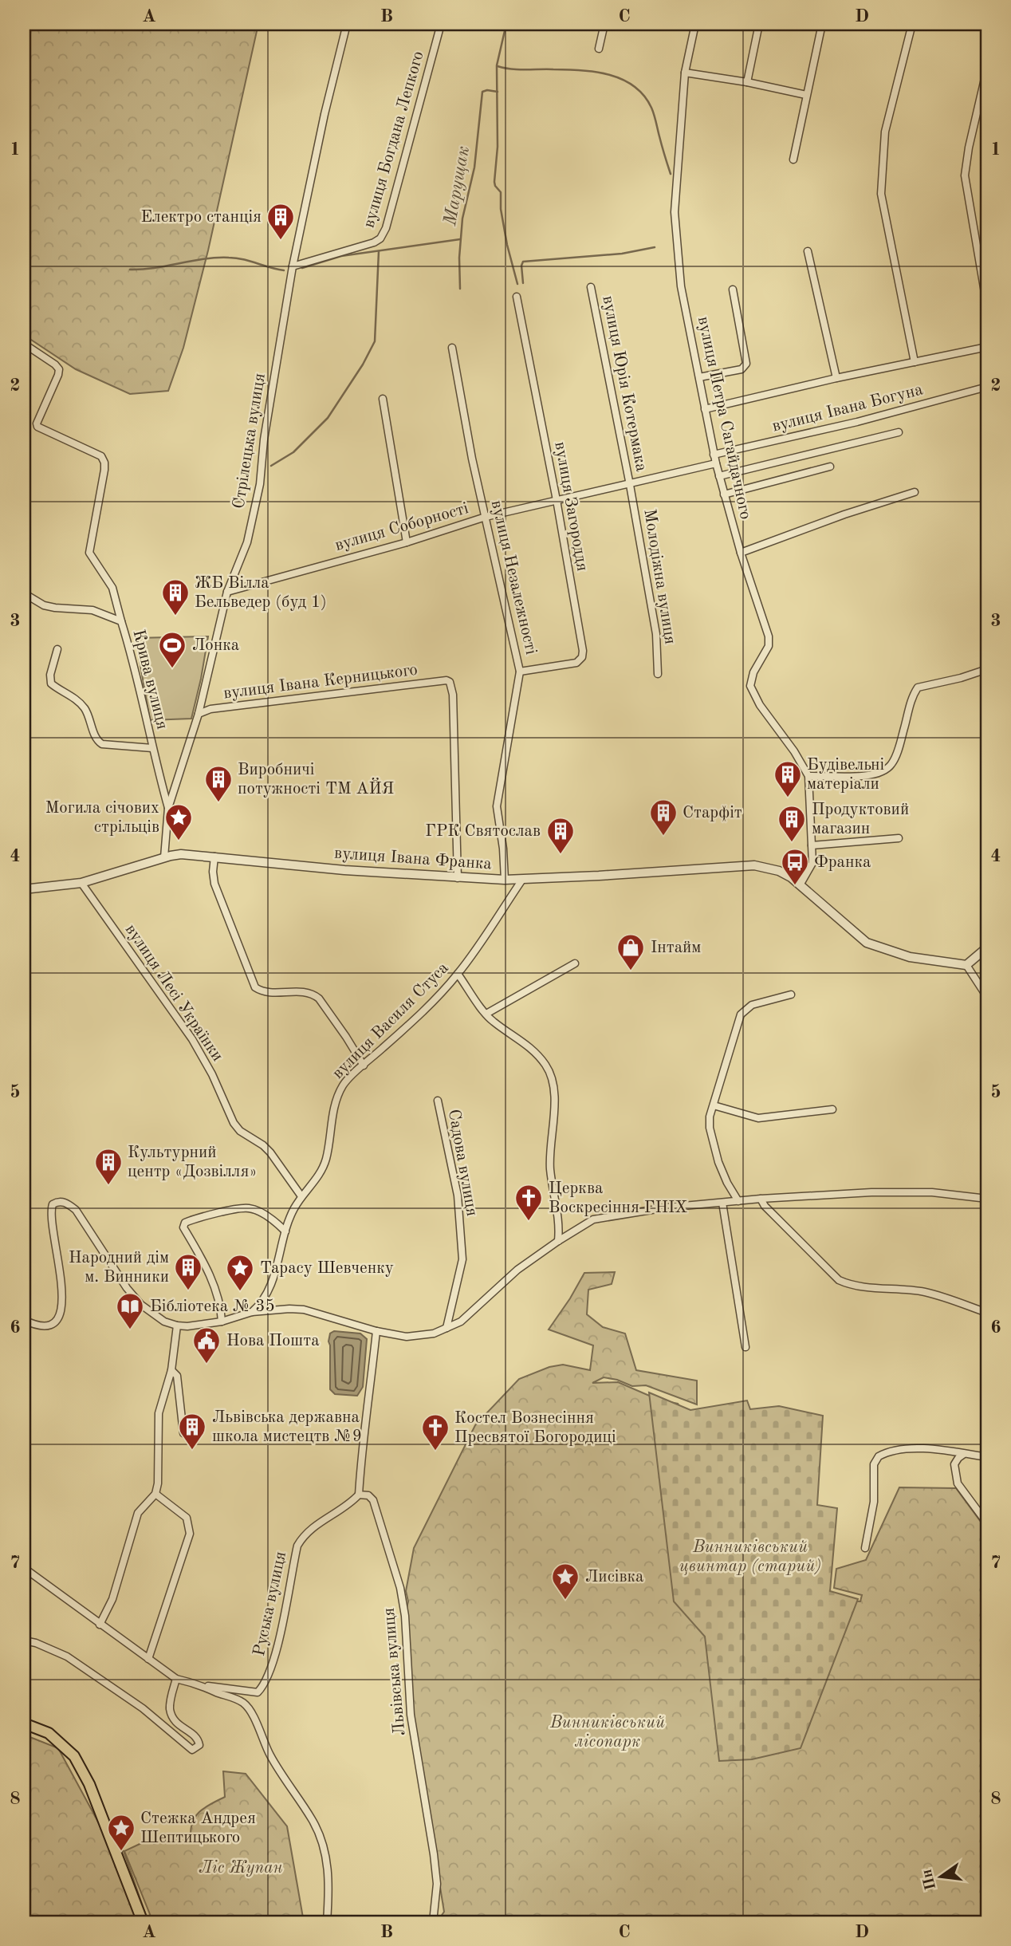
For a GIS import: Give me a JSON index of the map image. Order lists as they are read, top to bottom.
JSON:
{
  "streets": {
    "street": [
      "вулиця Богдана Лепкого",
      "вулиця Юрія Котермака",
      "вулиця Івана Богуна",
      "вулиця Петра Сагайдачного",
      "Стрілецька вулиця",
      "вулиця Загороддя",
      "вулиця Соборності",
      "Молодіжна вулиця",
      "вулиця Незалежності",
      "Крива вулиця",
      "вулиця Івана Керницького",
      "вулиця Івана Франка",
      "вулиця Лесі Українки",
      "вулиця Василя Стуса",
      "Садова вулиця",
      "Руська вулиця",
      "Львівська вулиця"
    ]
  },
  "crossings": [
    ["вулиця Богдана Лепкого", "Стрілецька вулиця"],
    ["вулиця Юрія Котермака", "вулиця Соборності"],
    ["вулиця Юрія Котермака", "Молодіжна вулиця"],
    ["вулиця Івана Богуна", "вулиця Петра Сагайдачного"],
    ["вулиця Петра Сагайдачного", "вулиця Соборності"],
    ["Стрілецька вулиця", "вулиця Соборності"],
    ["Стрілецька вулиця", "Крива вулиця"],
    ["Стрілецька вулиця", "вулиця Івана Керницького"],
    ["Стрілецька вулиця", "вулиця Івана Франка"],
    ["вулиця Загороддя", "вулиця Соборності"],
    ["вулиця Загороддя", "вулиця Незалежності"],
    ["вулиця Соборності", "Молодіжна вулиця"],
    ["вулиця Соборності", "вулиця Незалежності"],
    ["вулиця Незалежності", "вулиця Івана Франка"],
    ["вулиця Івана Керницького", "вулиця Івана Франка"],
    ["вулиця Івана Франка", "вулиця Лесі Українки"],
    ["вулиця Івана Франка", "вулиця Василя Стуса"],
    ["вулиця Лесі Українки", "вулиця Василя Стуса"],
    ["Руська вулиця", "Львівська вулиця"]
  ],
  "water": ["Марущак"],
  "parks": ["Винниківський цвинтар (старий)", "Винниківський лісопарк", "Ліс Жупан"],
  "places": {
    "building": [
      "Електро станція",
      "ЖБ Вілла Бельведер (буд 1)",
      "Будівельні матеріали",
      "Виробничі потужності ТМ АЙЯ",
      "Старфіт",
      "Продуктовий магазин",
      "ГРК Святослав",
      "Культурний центр «Дозвілля»",
      "Народний дім м. Винники",
      "Львівська державна школа мистецтв №9"
    ],
    "sports": ["Лонка"],
    "place": [
      "Могила січових стрільців",
      "Тарасу Шевченку",
      "Лисівка",
      "Стежка Андрея Шептицького"
    ],
    "bus stop": ["Франка"],
    "shop": ["Інтайм"],
    "church": ["Церква Воскресіння ГНІХ", "Костел Вознесіння Пресвятої Богородиці"],
    "library": ["Бібліотека № 35"],
    "public building": ["Нова Пошта"]
  },
  "north": "left",
  "grid": {
    "columns": [
      "A",
      "B",
      "C",
      "D"
    ],
    "rows": [
      "1",
      "2",
      "3",
      "4",
      "5",
      "6",
      "7",
      "8"
    ]
  }
}
